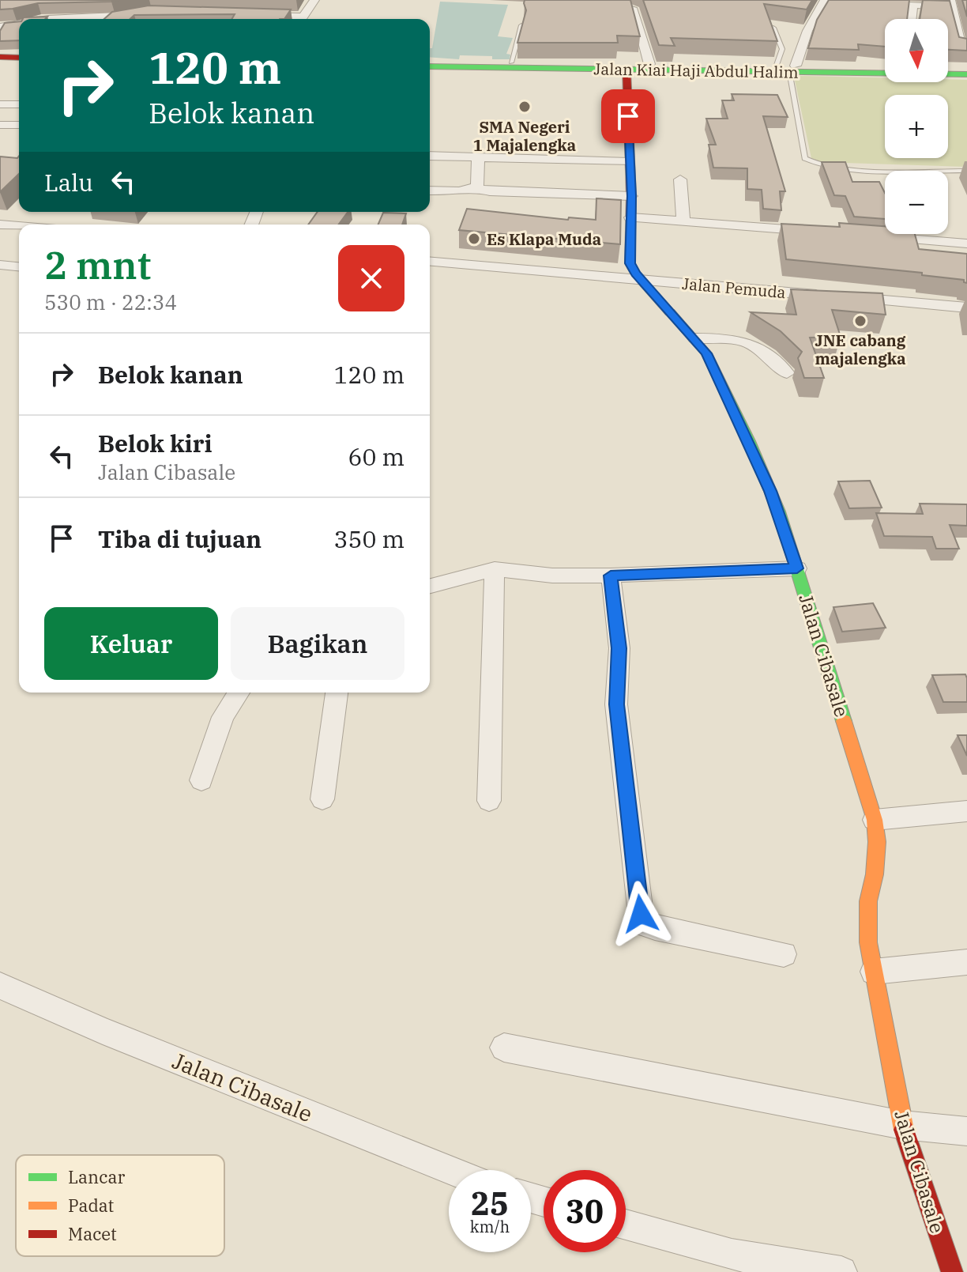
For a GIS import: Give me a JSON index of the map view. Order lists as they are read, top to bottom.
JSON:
{
  "streets": {
    "main road": ["Jalan Kiai Haji Abdul Halim", "Jalan Cibasale"],
    "street": ["Jalan Pemuda"]
  },
  "crossings": [
    ["Jalan Kiai Haji Abdul Halim", "Jalan Cibasale"],
    ["Jalan Pemuda", "Jalan Cibasale"]
  ],
  "places": ["SMA Negeri 1 Majalengka", "Es Klapa Muda", "JNE cabang majalengka"],
  "legend": ["Lancar", "Padat", "Macet"],
  "north": "bottom",
  "page": {
    "map_buttons": ["+", "−"],
    "turn": ["120 m", "Belok kanan"],
    "then": "Lalu",
    "heading": ["2 mnt", "530 m · 22:34"],
    "list": [
      {
        "name": "Belok kanan",
        "value": "120 m"
      },
      {
        "name": "Belok kiri",
        "note": "Jalan Cibasale",
        "value": "60 m"
      },
      {
        "name": "Tiba di tujuan",
        "value": "350 m"
      }
    ],
    "buttons": ["Keluar", "Bagikan"],
    "speed": "25 km/h",
    "limit": "30"
  }
}
